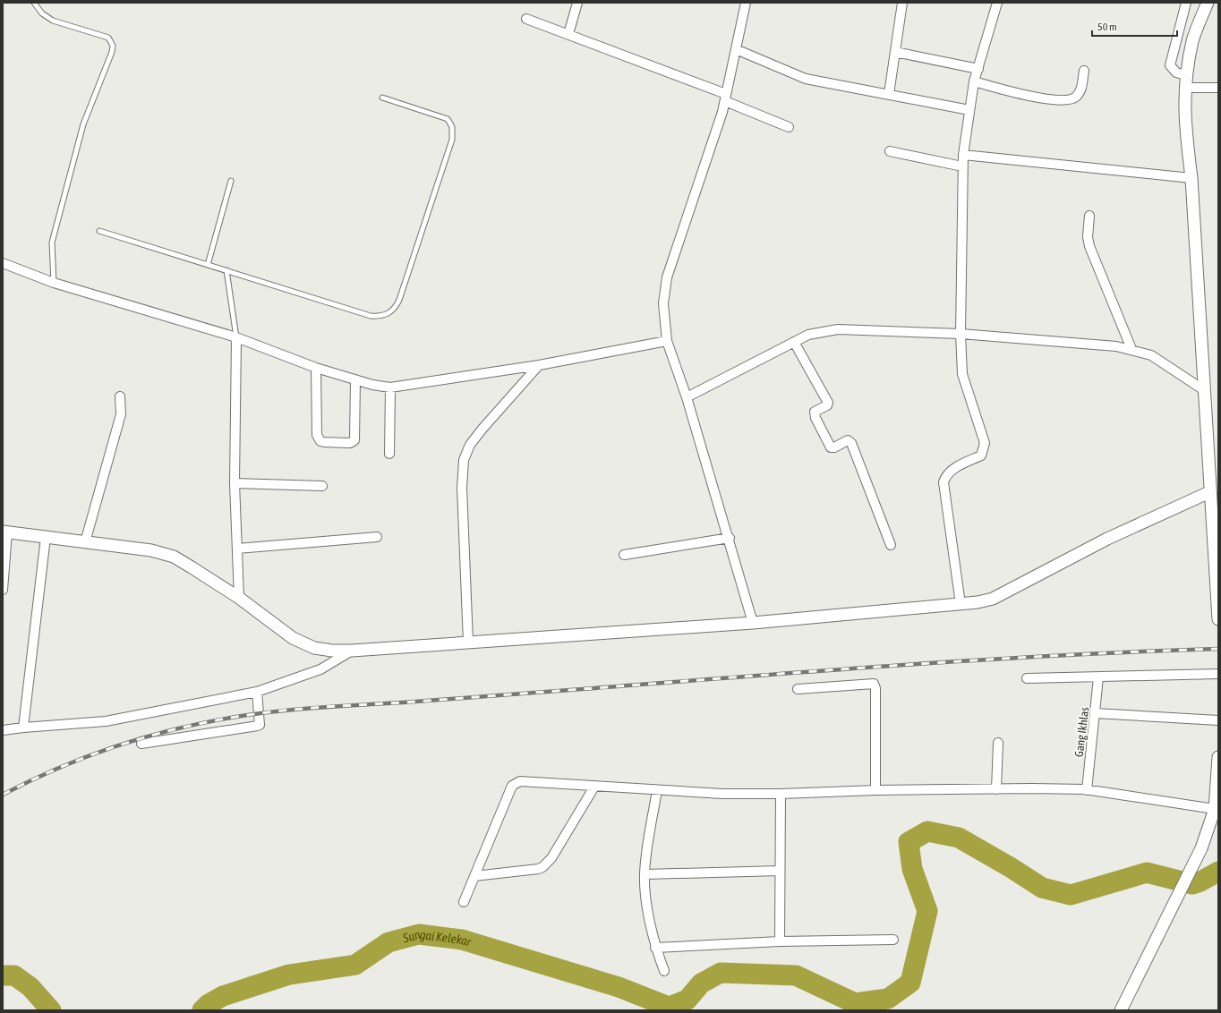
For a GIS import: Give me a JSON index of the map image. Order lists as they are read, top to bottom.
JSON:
{
  "streets": {
    "street": ["Gang Ikhlas"]
  },
  "water": ["Sungai Kelekar"],
  "scale_bar": "50 m"
}
